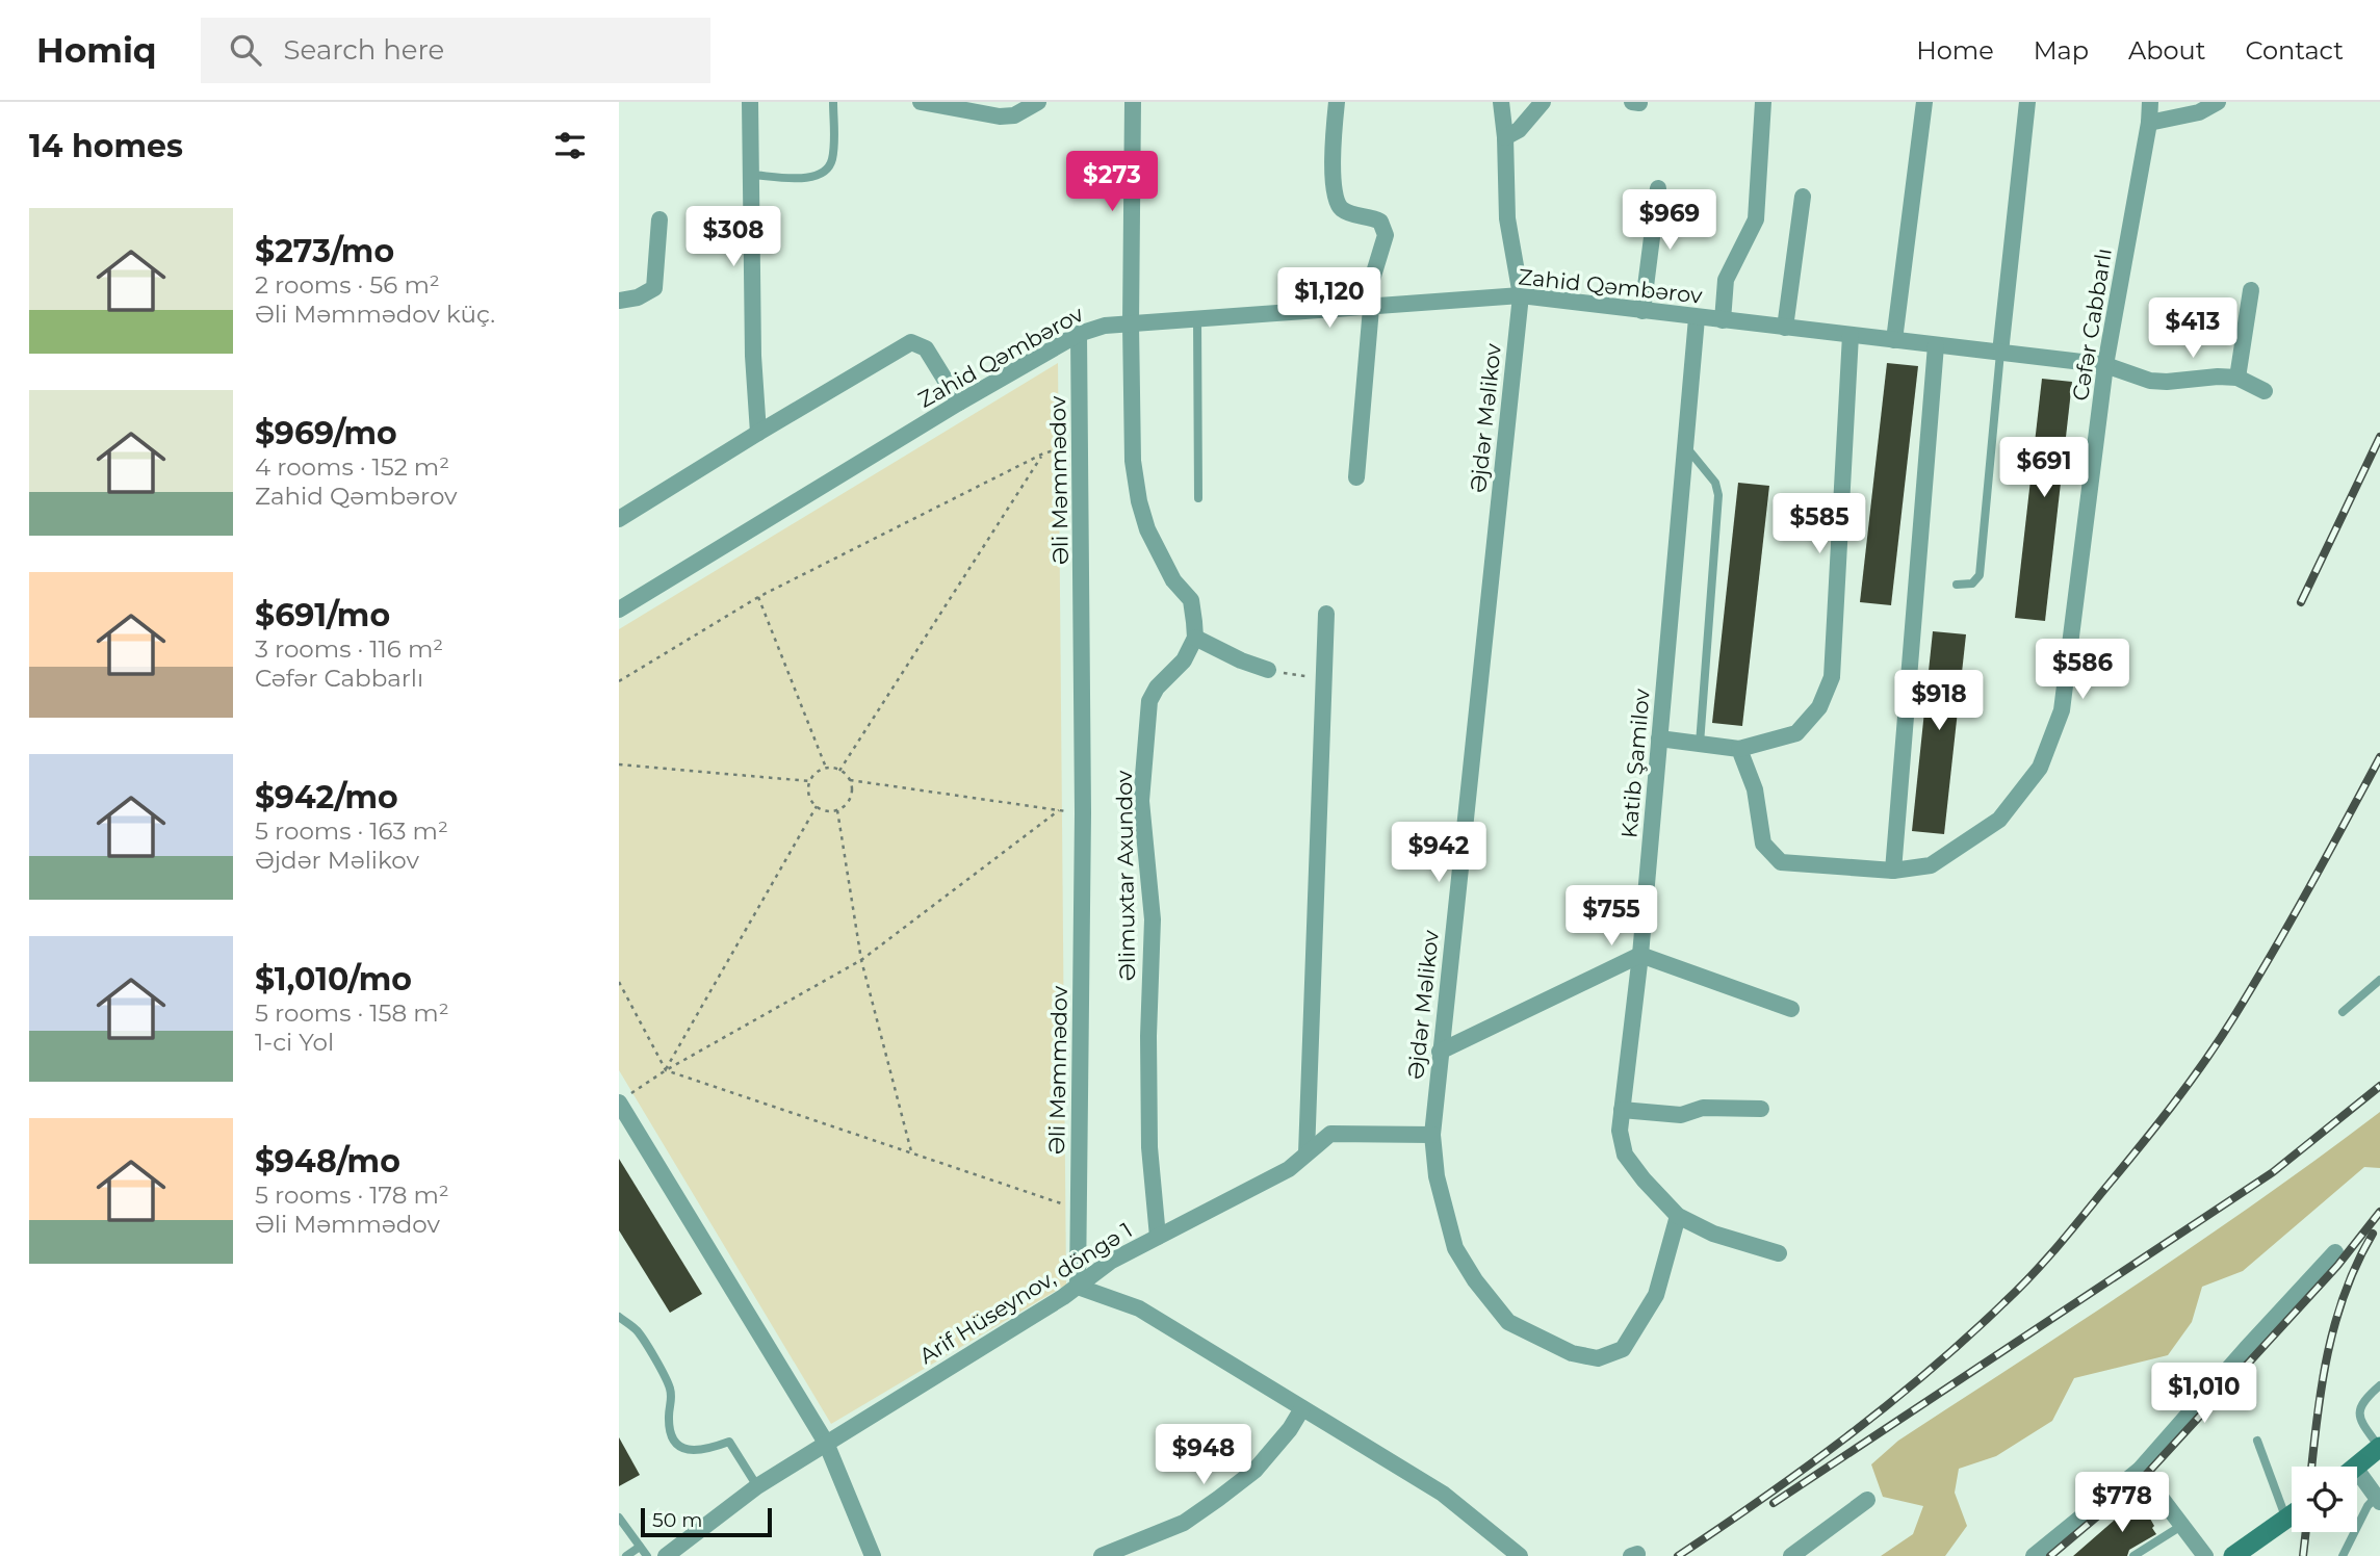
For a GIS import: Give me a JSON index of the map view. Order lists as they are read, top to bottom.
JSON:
{
  "streets": {
    "street": [
      "Zahid Qəmbərov",
      "Cəfər Cabbarlı",
      "Əjdər Məlikov",
      "Əli Məmmədov",
      "Katib Şamilov",
      "Əlimuxtar Axundov",
      "Arif Hüseynov, döngə 1"
    ]
  },
  "crossings": [
    ["Zahid Qəmbərov", "Cəfər Cabbarlı"],
    ["Zahid Qəmbərov", "Əjdər Məlikov"],
    ["Zahid Qəmbərov", "Əli Məmmədov"],
    ["Zahid Qəmbərov", "Katib Şamilov"],
    ["Əjdər Məlikov", "Katib Şamilov"],
    ["Əjdər Məlikov", "Arif Hüseynov, döngə 1"],
    ["Əli Məmmədov", "Arif Hüseynov, döngə 1"],
    ["Əlimuxtar Axundov", "Arif Hüseynov, döngə 1"]
  ],
  "scale_bar": "50 m",
  "page": {
    "header": "Homiq",
    "search": "Search here",
    "nav": [
      "Home",
      "Map",
      "About",
      "Contact"
    ],
    "heading": "14 homes",
    "price": [
      "$273",
      "$969",
      "$308",
      "$1,120",
      "$413",
      "$691",
      "$585",
      "$586",
      "$918",
      "$942",
      "$755",
      "$1,010",
      "$948",
      "$778"
    ],
    "list": [
      {
        "name": "$273/mo",
        "note": "2 rooms · 56 m² · Əli Məmmədov küç."
      },
      {
        "name": "$969/mo",
        "note": "4 rooms · 152 m² · Zahid Qəmbərov"
      },
      {
        "name": "$691/mo",
        "note": "3 rooms · 116 m² · Cəfər Cabbarlı"
      },
      {
        "name": "$942/mo",
        "note": "5 rooms · 163 m² · Əjdər Məlikov"
      },
      {
        "name": "$1,010/mo",
        "note": "5 rooms · 158 m² · 1-ci Yol"
      },
      {
        "name": "$948/mo",
        "note": "5 rooms · 178 m² · Əli Məmmədov"
      }
    ],
    "scale": "50 m"
  }
}
